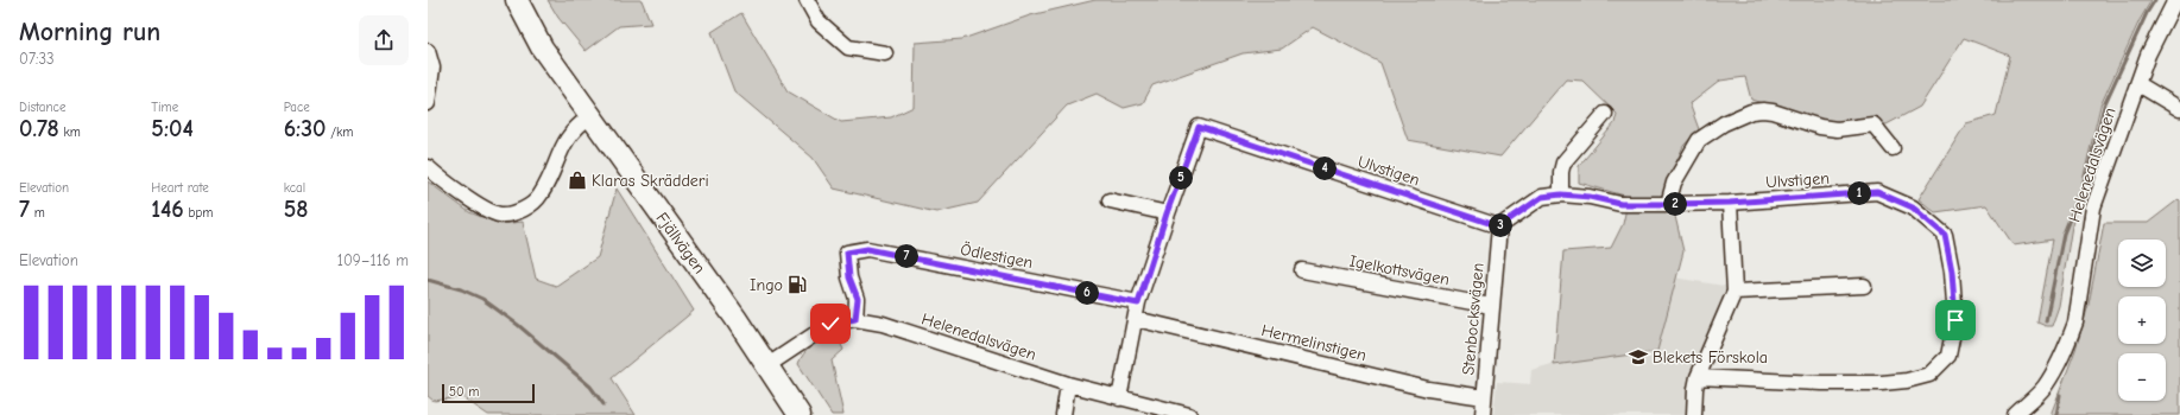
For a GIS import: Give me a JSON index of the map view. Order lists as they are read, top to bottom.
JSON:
{
  "streets": {
    "street": [
      "Helenedalsvägen",
      "Ulvstigen",
      "Fjällvägen",
      "Ödlestigen",
      "Igelkottsvägen",
      "Stenbocksvägen",
      "Hermelinstigen"
    ]
  },
  "crossings": [
    ["Helenedalsvägen", "Fjällvägen"],
    ["Helenedalsvägen", "Ödlestigen"],
    ["Ulvstigen", "Stenbocksvägen"],
    ["Igelkottsvägen", "Stenbocksvägen"],
    ["Stenbocksvägen", "Hermelinstigen"]
  ],
  "places": {
    "shop": ["Klaras Skrädderi"],
    "fuel station": ["Ingo"],
    "school or university": ["Blekets Förskola"]
  },
  "scale_bar": "50 m",
  "page": {
    "heading": ["Morning run", "07:33"],
    "stats": [
      ["Distance", "0.78 km"],
      ["Time", "5:04"],
      ["Pace", "6:30 /km"],
      ["Elevation", "7 m"],
      ["Heart rate", "146 bpm"],
      ["kcal", "58"]
    ],
    "pins": [
      "4",
      "5",
      "1",
      "2",
      "3",
      "7",
      "6"
    ],
    "map_buttons": ["+", "−"],
    "chart": ["Elevation", "109–116 m"],
    "scale": "50 m"
  }
}
